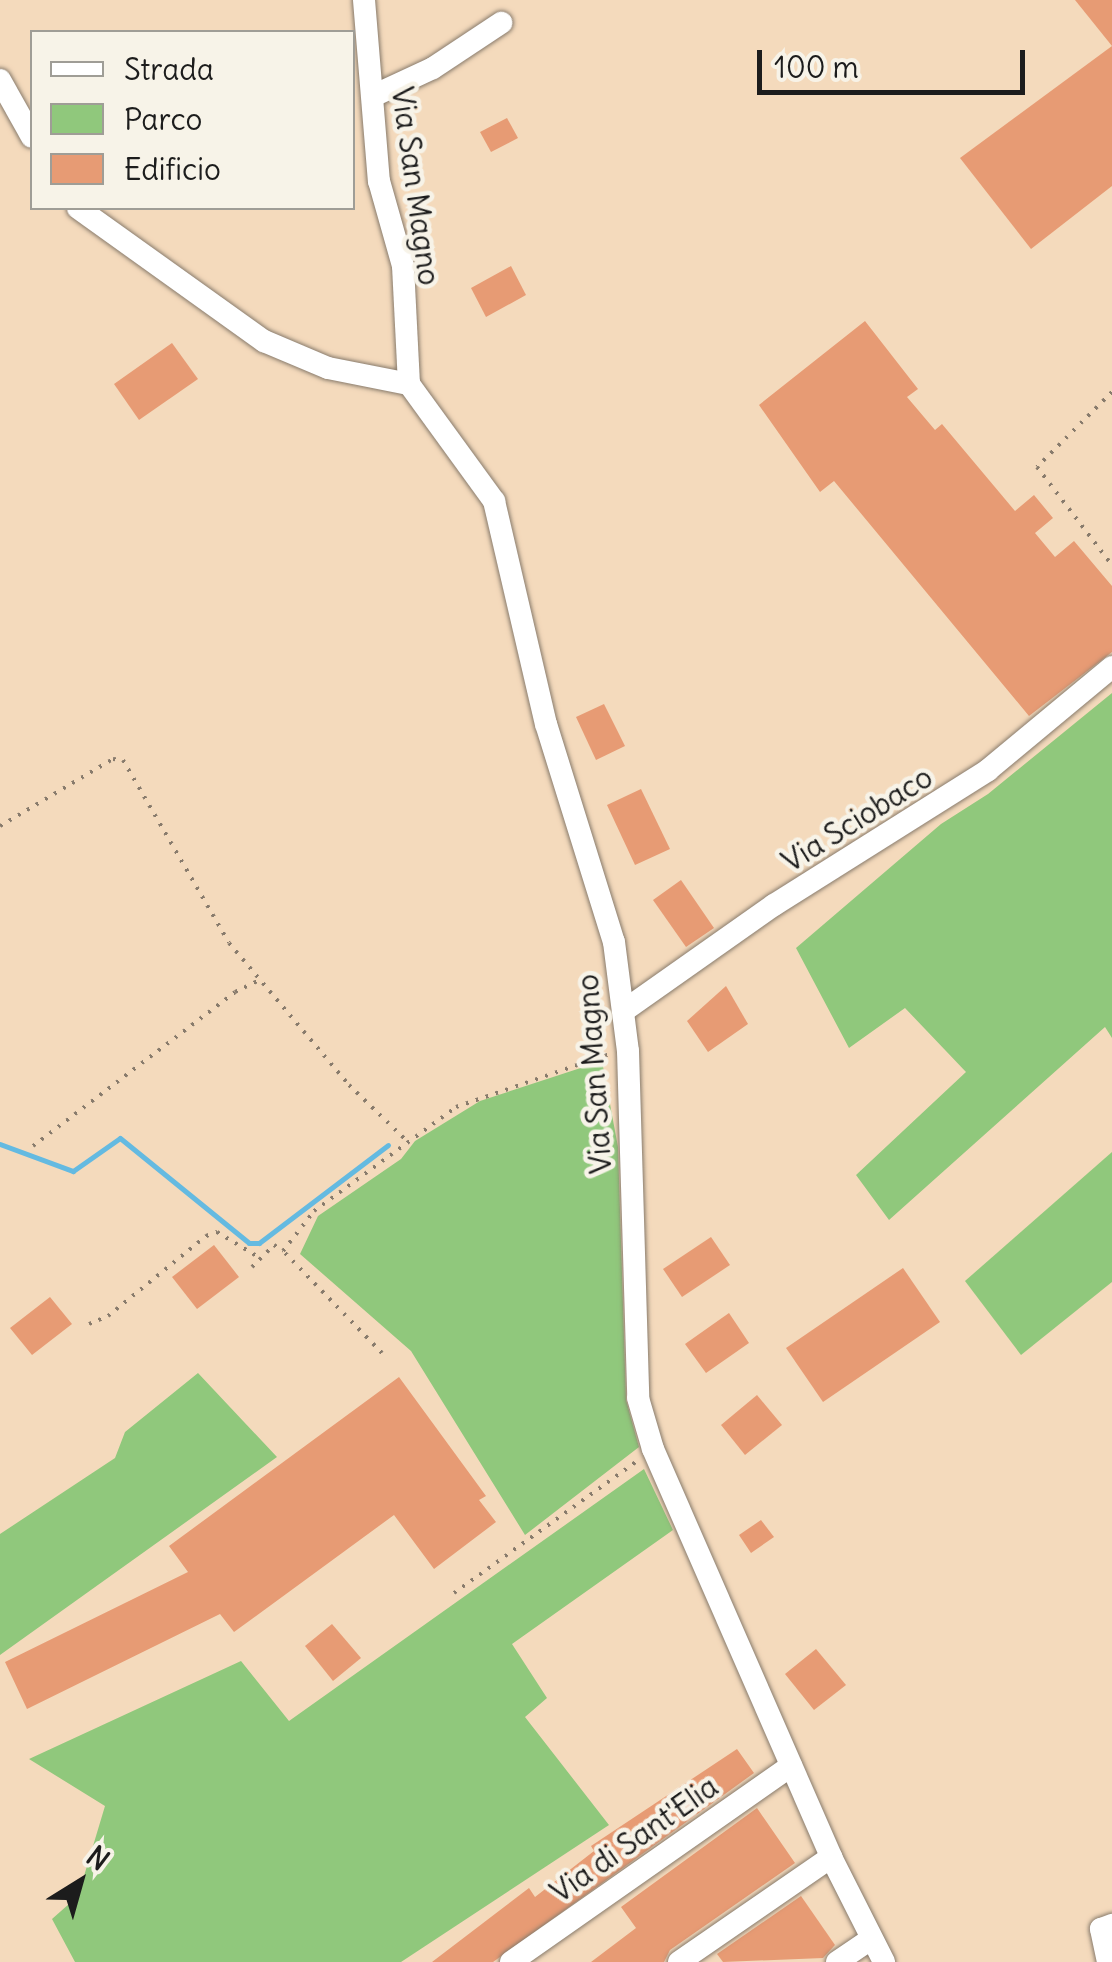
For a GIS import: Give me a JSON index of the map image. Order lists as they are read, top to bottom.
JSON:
{
  "streets": {
    "street": ["Via San Magno", "Via Sciobaco", "Via di Sant'Elia"]
  },
  "crossings": [
    ["Via San Magno", "Via Sciobaco"],
    ["Via San Magno", "Via di Sant'Elia"]
  ],
  "legend": ["Strada", "Parco", "Edificio"],
  "scale_bar": "100 m",
  "north": "top right"
}
